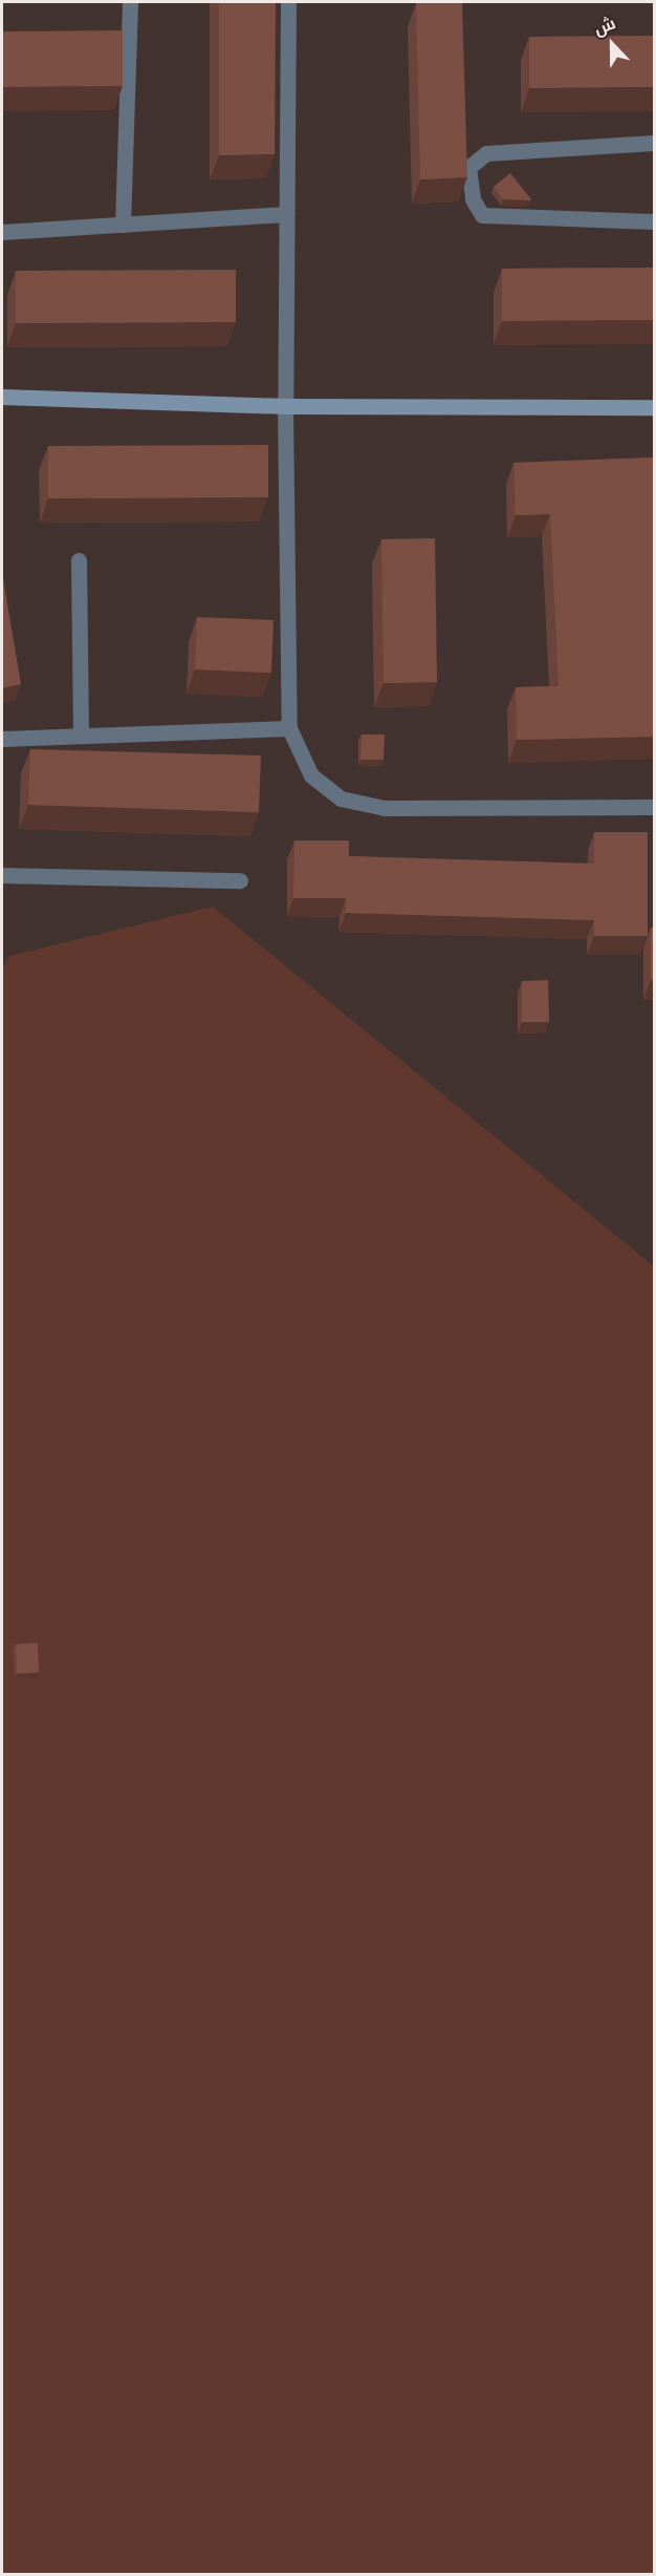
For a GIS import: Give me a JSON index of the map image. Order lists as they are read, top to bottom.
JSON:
{
  "north": "top"
}
